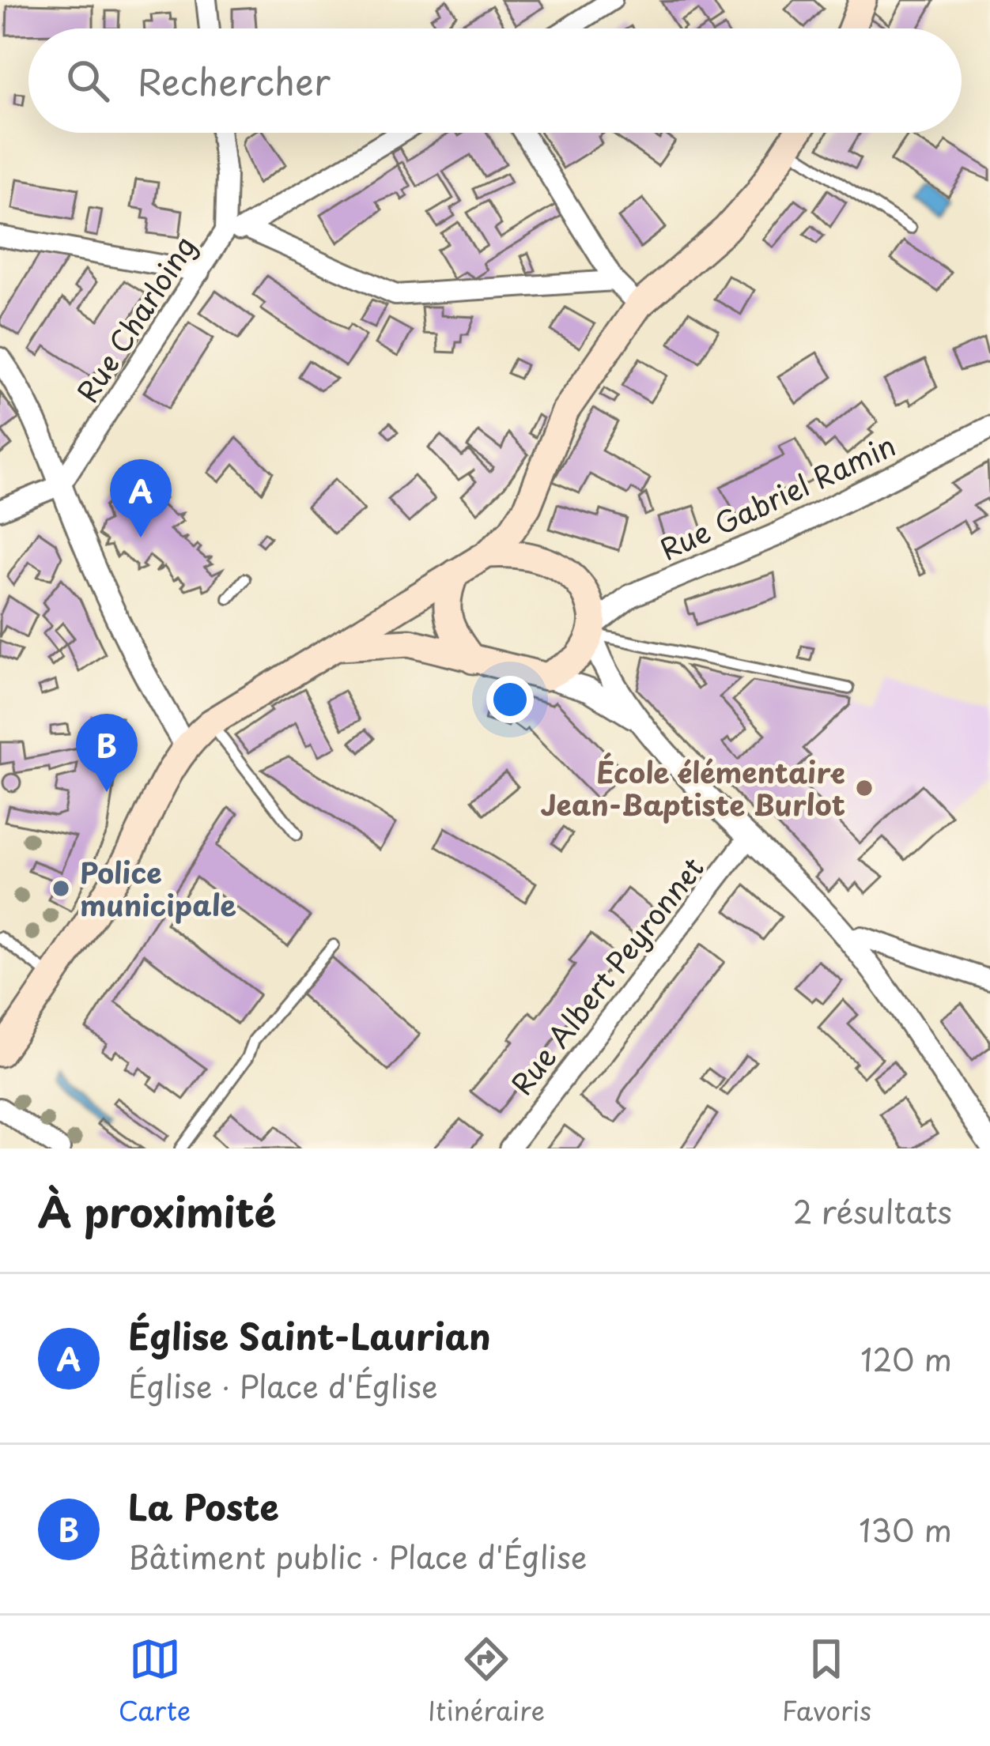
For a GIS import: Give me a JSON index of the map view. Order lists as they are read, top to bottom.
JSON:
{
  "streets": {
    "street": ["Rue Charloing", "Rue Gabriel Ramin", "Rue Albert Peyronnet"]
  },
  "places": ["École élémentaire Jean-Baptiste Burlot", "Police municipale"],
  "page": {
    "search": "Rechercher",
    "pins": ["A", "B"],
    "heading": ["À proximité", "2 résultats"],
    "list": [
      {
        "mark": "A",
        "name": "Église Saint-Laurian",
        "note": "Église · Place d'Église",
        "value": "120 m"
      },
      {
        "mark": "B",
        "name": "La Poste",
        "note": "Bâtiment public · Place d'Église",
        "value": "130 m"
      }
    ],
    "nav": ["Carte", "Itinéraire", "Favoris"]
  }
}
